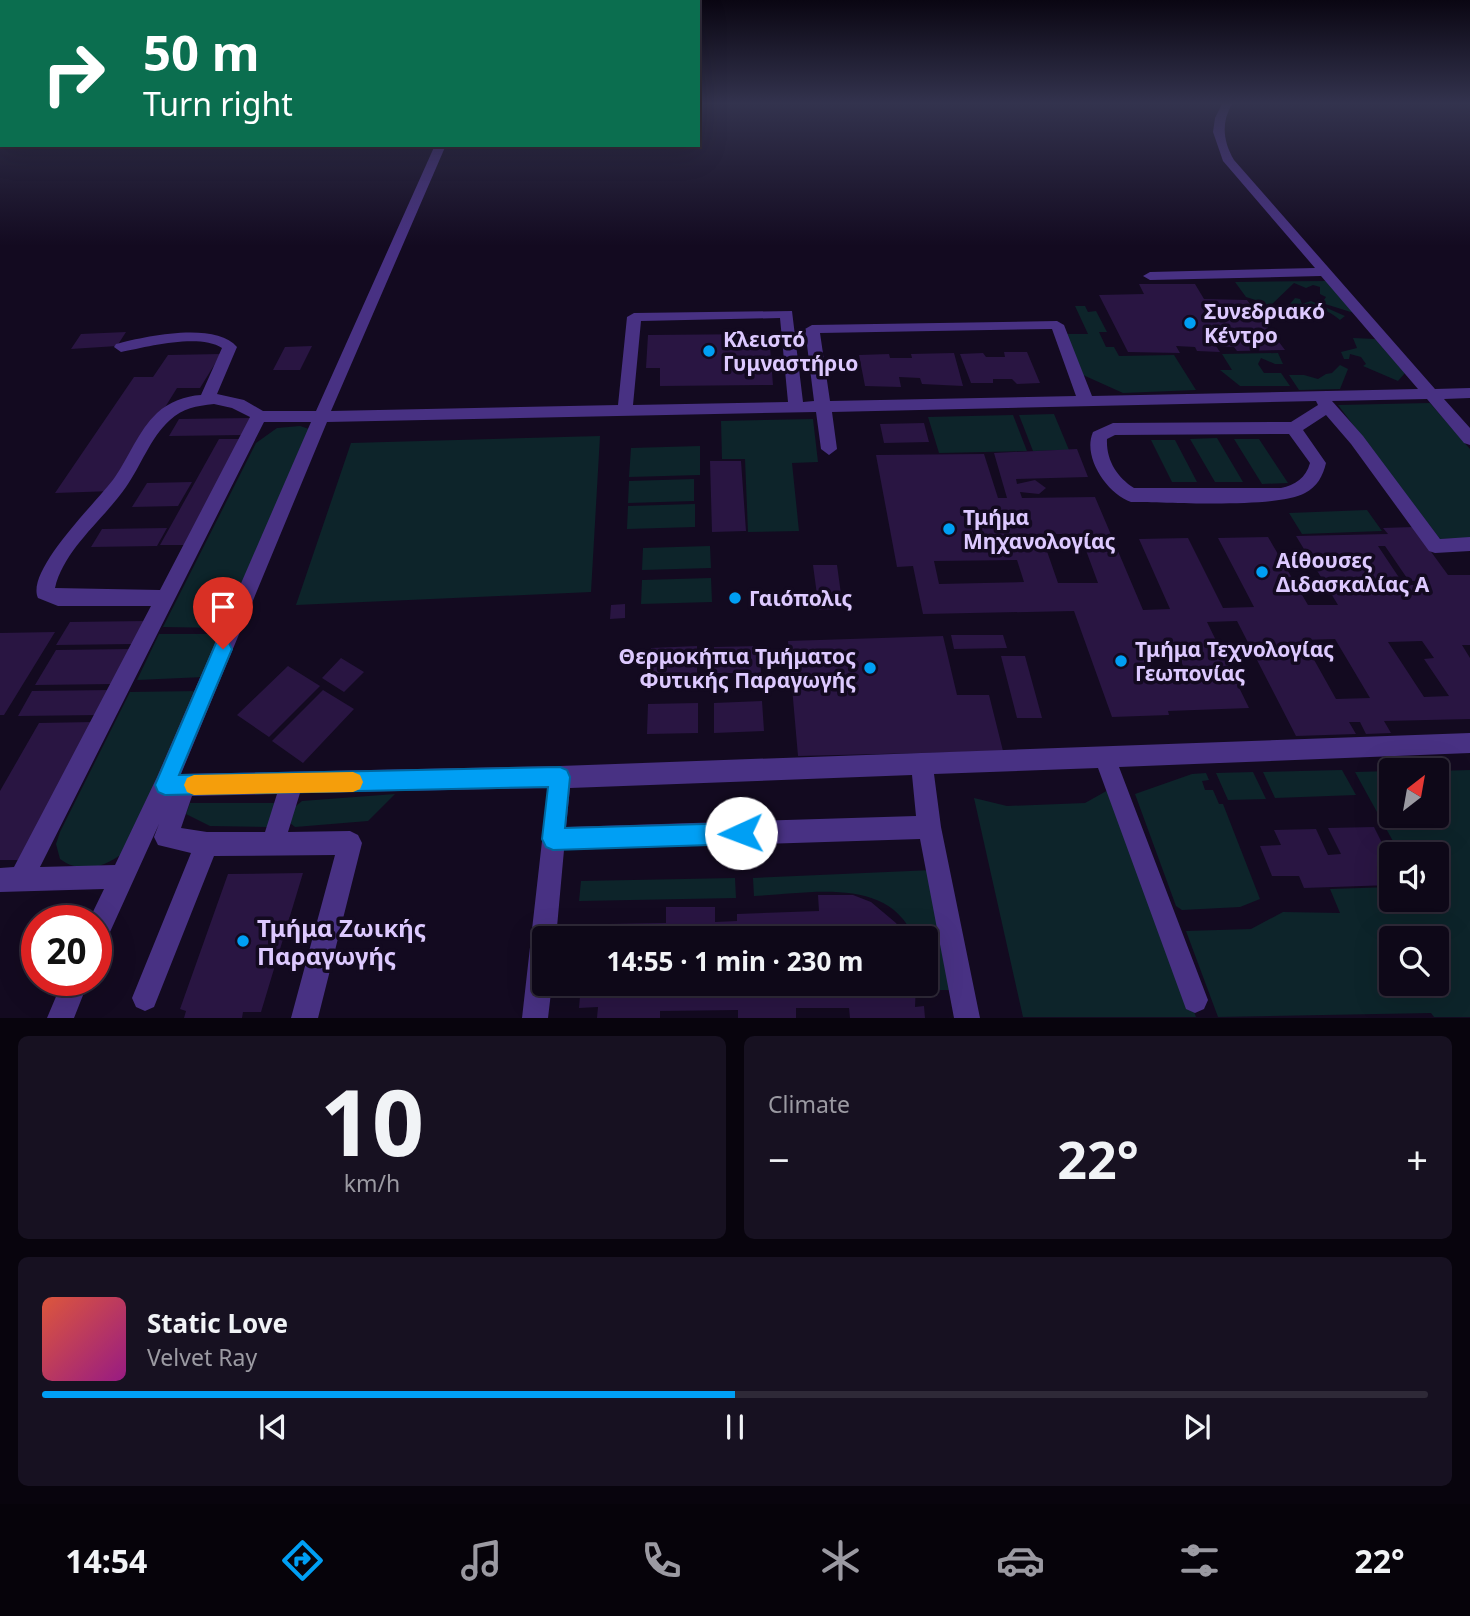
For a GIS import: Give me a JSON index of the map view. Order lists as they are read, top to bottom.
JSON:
{
  "places": [
    "Συνεδριακό Κέντρο",
    "Κλειστό Γυμναστήριο",
    "Τμήμα Μηχανολογίας",
    "Αίθουσες Διδασκαλίας Α",
    "Γαιόπολις",
    "Τμήμα Τεχνολογίας Γεωπονίας",
    "Θερμοκήπια Τμήματος Φυτικής Παραγωγής",
    "Τμήμα Ζωικής Παραγωγής"
  ],
  "north": "top right",
  "page": {
    "turn": ["50 m", "Turn right"],
    "limit": "20",
    "trip": "14:55 · 1 min · 230 m",
    "tile": [
      ["10", "km/h"],
      "Climate"
    ],
    "heat": ["−", "22°", "+"],
    "song": ["Static Love", "Velvet Ray"],
    "tabs": ["14:54", "22°"]
  }
}
